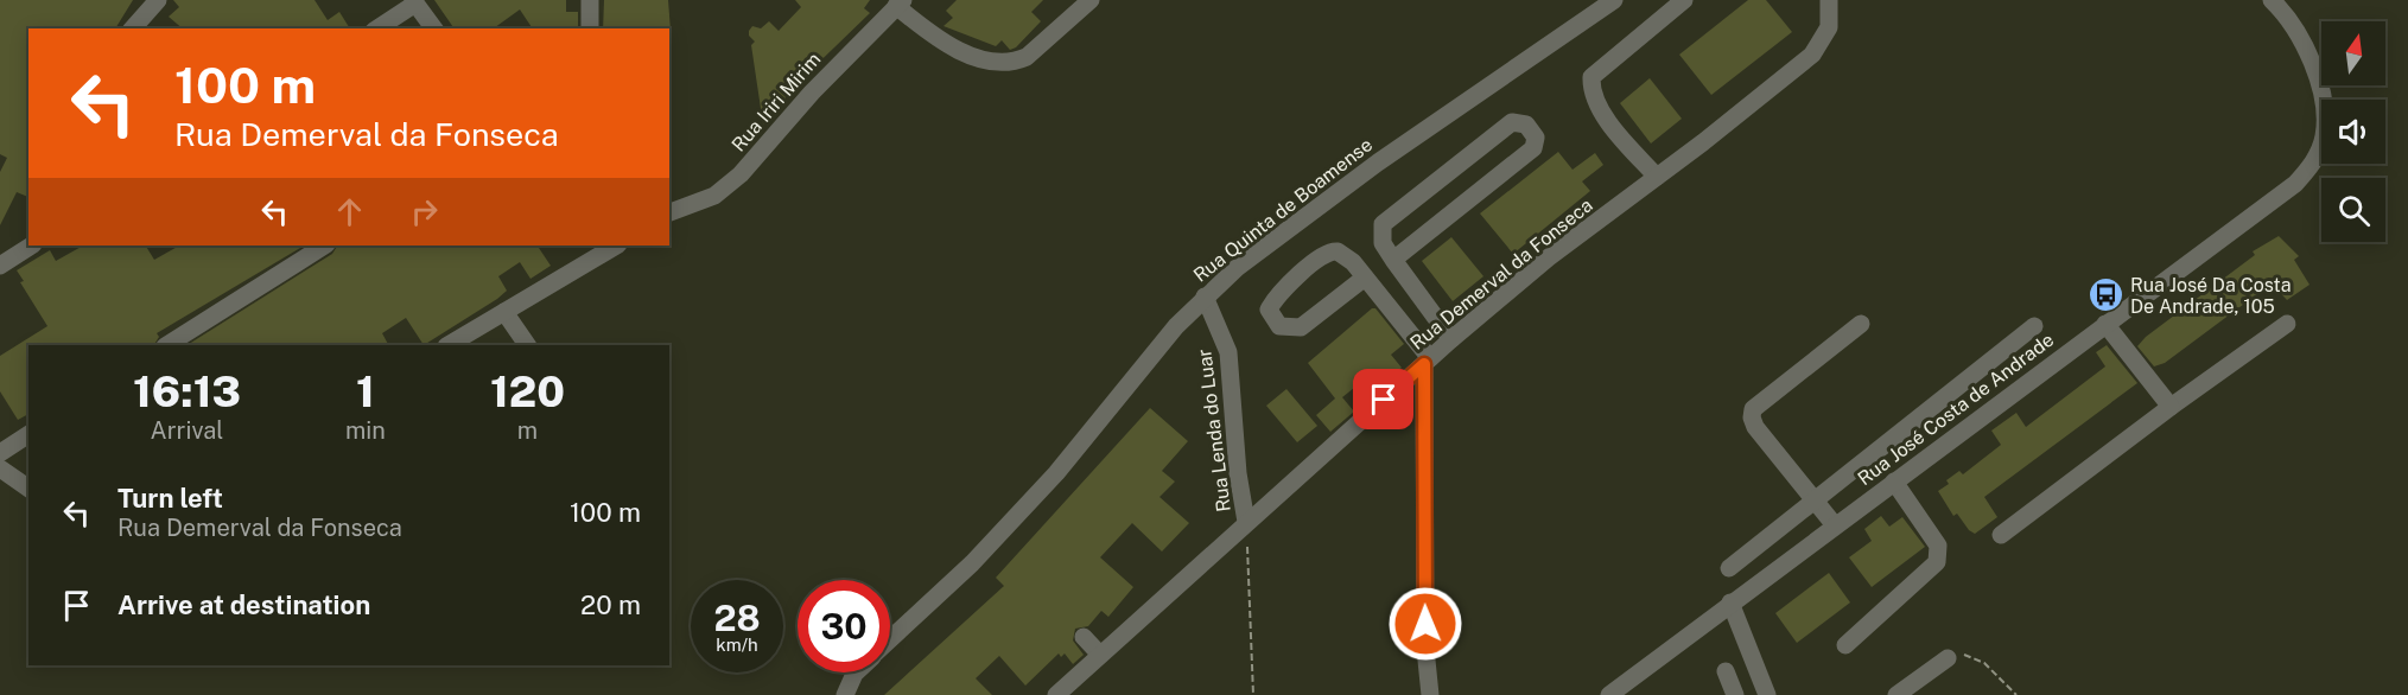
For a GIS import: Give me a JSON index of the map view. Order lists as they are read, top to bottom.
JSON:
{
  "streets": {
    "street": [
      "Rua Iriri Mirim",
      "Rua Quinta de Boamense",
      "Rua Demerval da Fonseca",
      "Rua José Costa de Andrade",
      "Rua Lenda do Luar"
    ]
  },
  "crossings": [
    ["Rua Quinta de Boamense", "Rua Lenda do Luar"],
    ["Rua Demerval da Fonseca", "Rua Lenda do Luar"]
  ],
  "places": {
    "bus stop": ["Rua José Da Costa De Andrade, 105"]
  },
  "north": "top",
  "page": {
    "turn": ["100 m", "Rua Demerval da Fonseca"],
    "eta": [
      "16:13",
      "Arrival",
      "1",
      "min",
      "120",
      "m"
    ],
    "list": [
      {
        "name": "Turn left",
        "note": "Rua Demerval da Fonseca",
        "value": "100 m"
      },
      {
        "name": "Arrive at destination",
        "value": "20 m"
      }
    ],
    "speed": "28 km/h",
    "limit": "30"
  }
}
